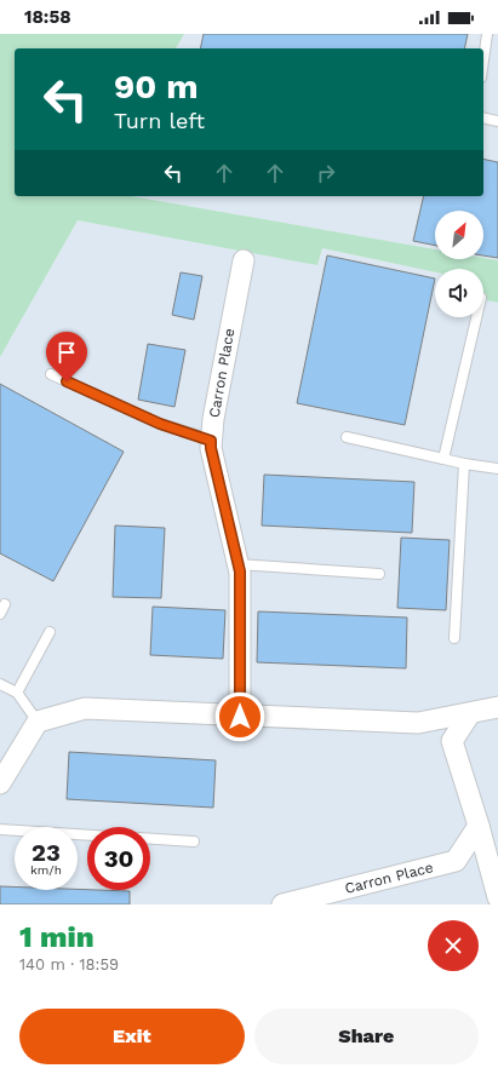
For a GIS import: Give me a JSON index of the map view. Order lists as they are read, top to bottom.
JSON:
{
  "streets": {
    "street": ["Carron Place"]
  },
  "north": "top right",
  "page": {
    "status": "18:58",
    "turn": ["90 m", "Turn left"],
    "speed": "23 km/h",
    "limit": "30",
    "heading": ["1 min", "140 m · 18:59"],
    "buttons": ["Exit", "Share"]
  }
}
